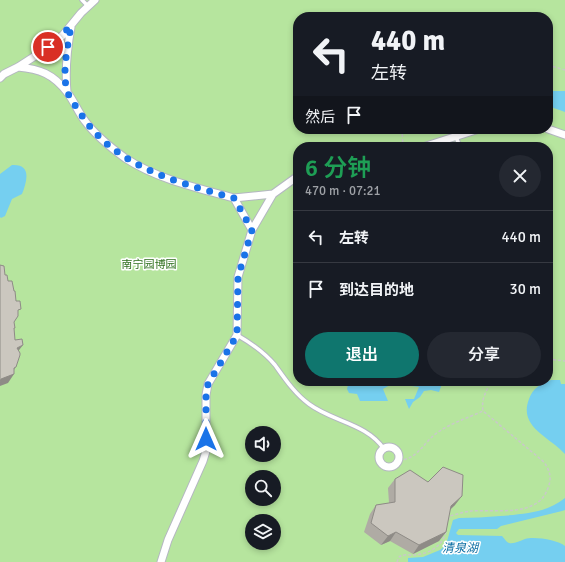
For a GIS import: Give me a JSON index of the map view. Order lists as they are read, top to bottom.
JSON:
{
  "water": ["清泉湖"],
  "parks": ["南宁园博园"],
  "page": {
    "turn": ["440 m", "左转"],
    "then": "然后",
    "heading": ["6 分钟", "470 m · 07:21"],
    "list": [
      {
        "name": "左转",
        "value": "440 m"
      },
      {
        "name": "到达目的地",
        "value": "30 m"
      }
    ],
    "buttons": ["退出", "分享"]
  }
}
